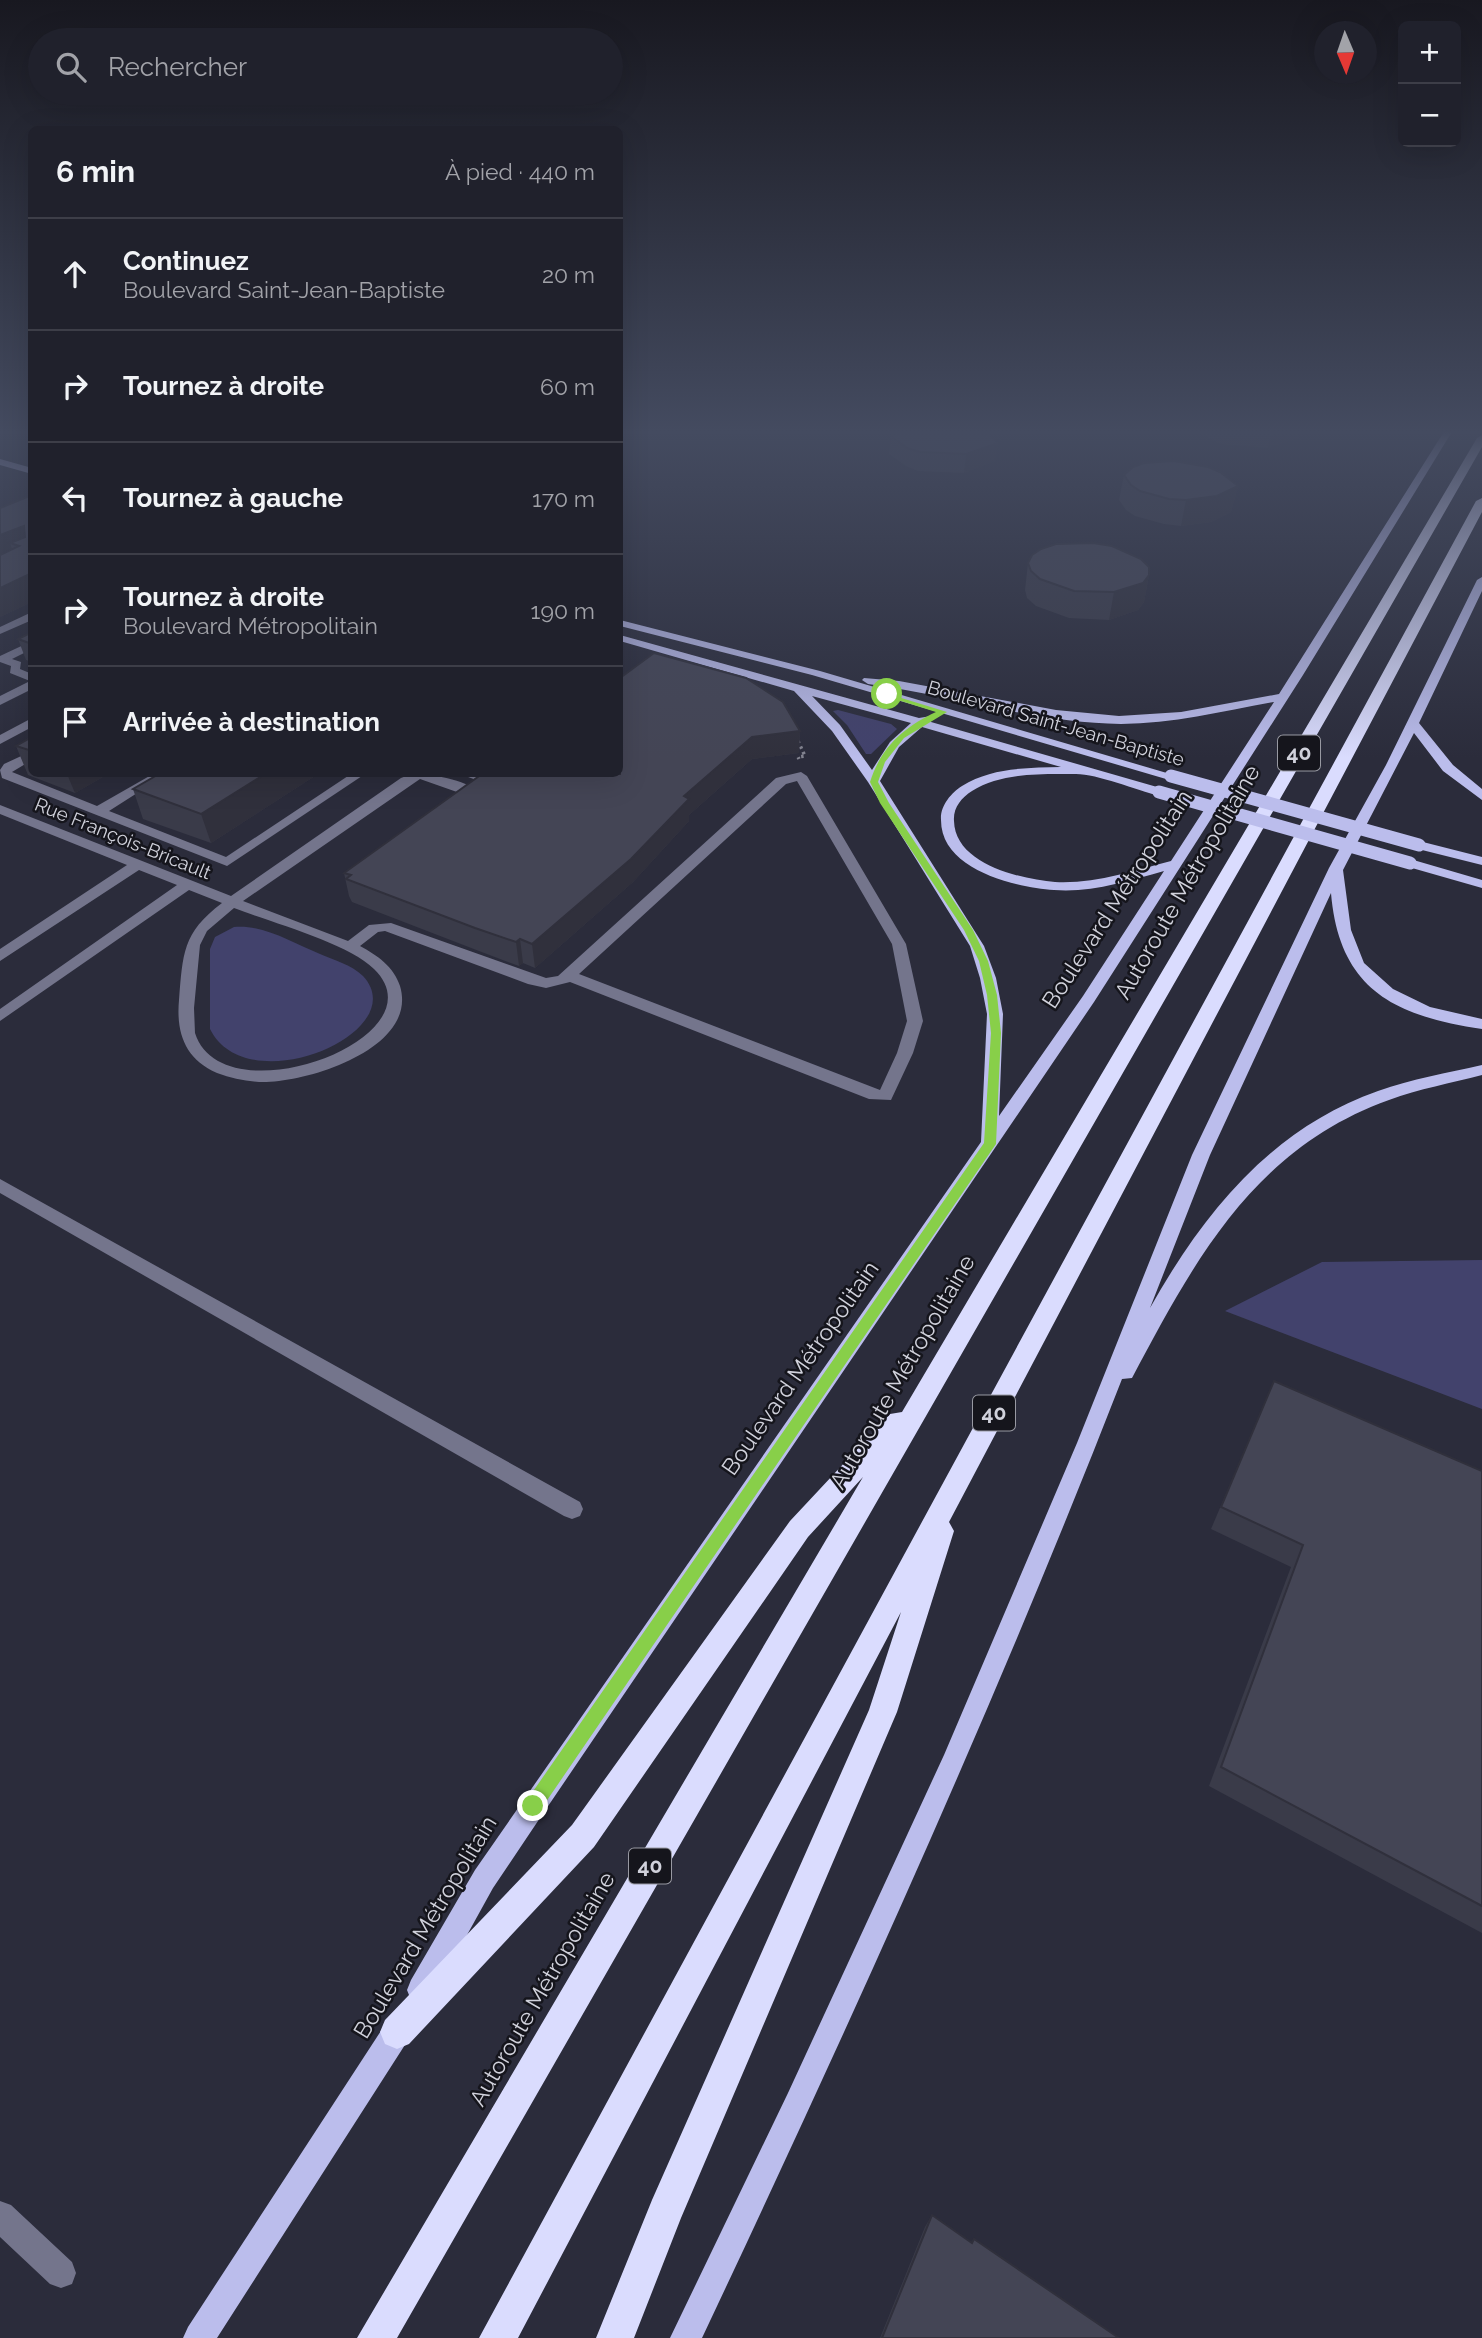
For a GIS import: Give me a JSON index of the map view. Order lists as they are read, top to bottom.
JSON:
{
  "streets": {
    "highway": ["40", "Autoroute Métropolitaine"],
    "main road": ["Boulevard Saint-Jean-Baptiste", "Boulevard Métropolitain"],
    "street": ["Rue François-Bricault"]
  },
  "north": "bottom",
  "page": {
    "map_buttons": ["+", "−"],
    "search": "Rechercher",
    "heading": ["6 min", "À pied · 440 m"],
    "list": [
      ["Continuez", "Boulevard Saint-Jean-Baptiste", "20 m"],
      ["Tournez à droite", "60 m"],
      ["Tournez à gauche", "170 m"],
      ["Tournez à droite", "Boulevard Métropolitain", "190 m"],
      "Arrivée à destination"
    ]
  }
}
